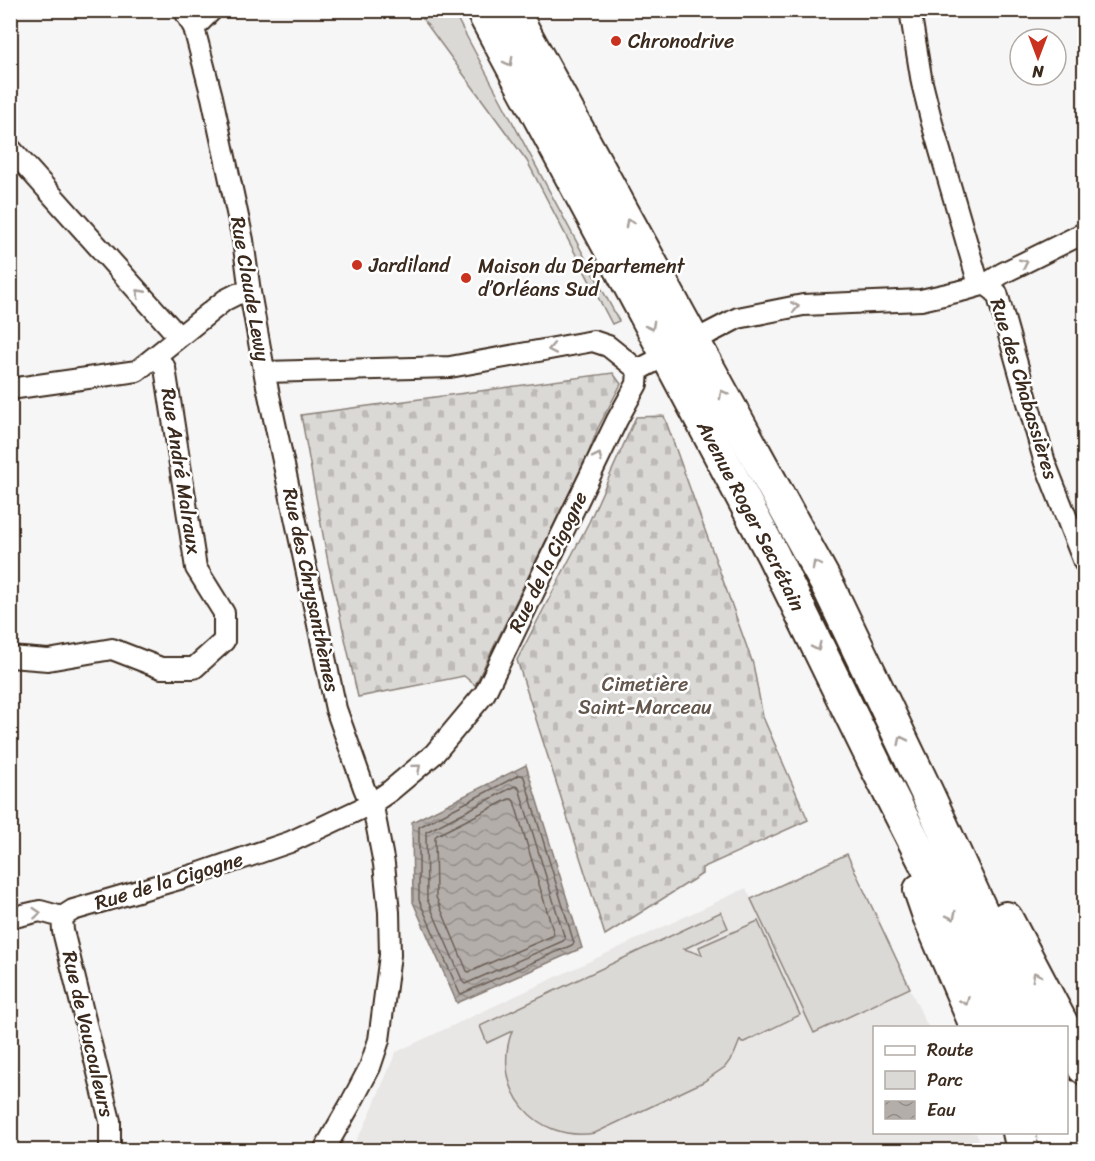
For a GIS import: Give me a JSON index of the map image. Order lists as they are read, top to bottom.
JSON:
{
  "streets": {
    "main road": ["Avenue Roger Secrétain"],
    "street": [
      "Rue Claude Lewy",
      "Rue des Chabassières",
      "Rue André Malraux",
      "Rue de la Cigogne",
      "Rue des Chrysanthèmes",
      "Rue de Vaucouleurs"
    ]
  },
  "crossings": [
    ["Rue Claude Lewy", "Rue de la Cigogne"],
    ["Rue Claude Lewy", "Rue des Chrysanthèmes"],
    ["Rue de la Cigogne", "Rue des Chrysanthèmes"],
    ["Rue de la Cigogne", "Rue de Vaucouleurs"]
  ],
  "one_way": ["Rue Claude Lewy", "Rue de la Cigogne"],
  "parks": ["Cimetière Saint-Marceau"],
  "places": ["Chronodrive", "Jardiland", "Maison du Département d’Orléans Sud"],
  "legend": ["Route", "Parc", "Eau"],
  "north": "bottom"
}
